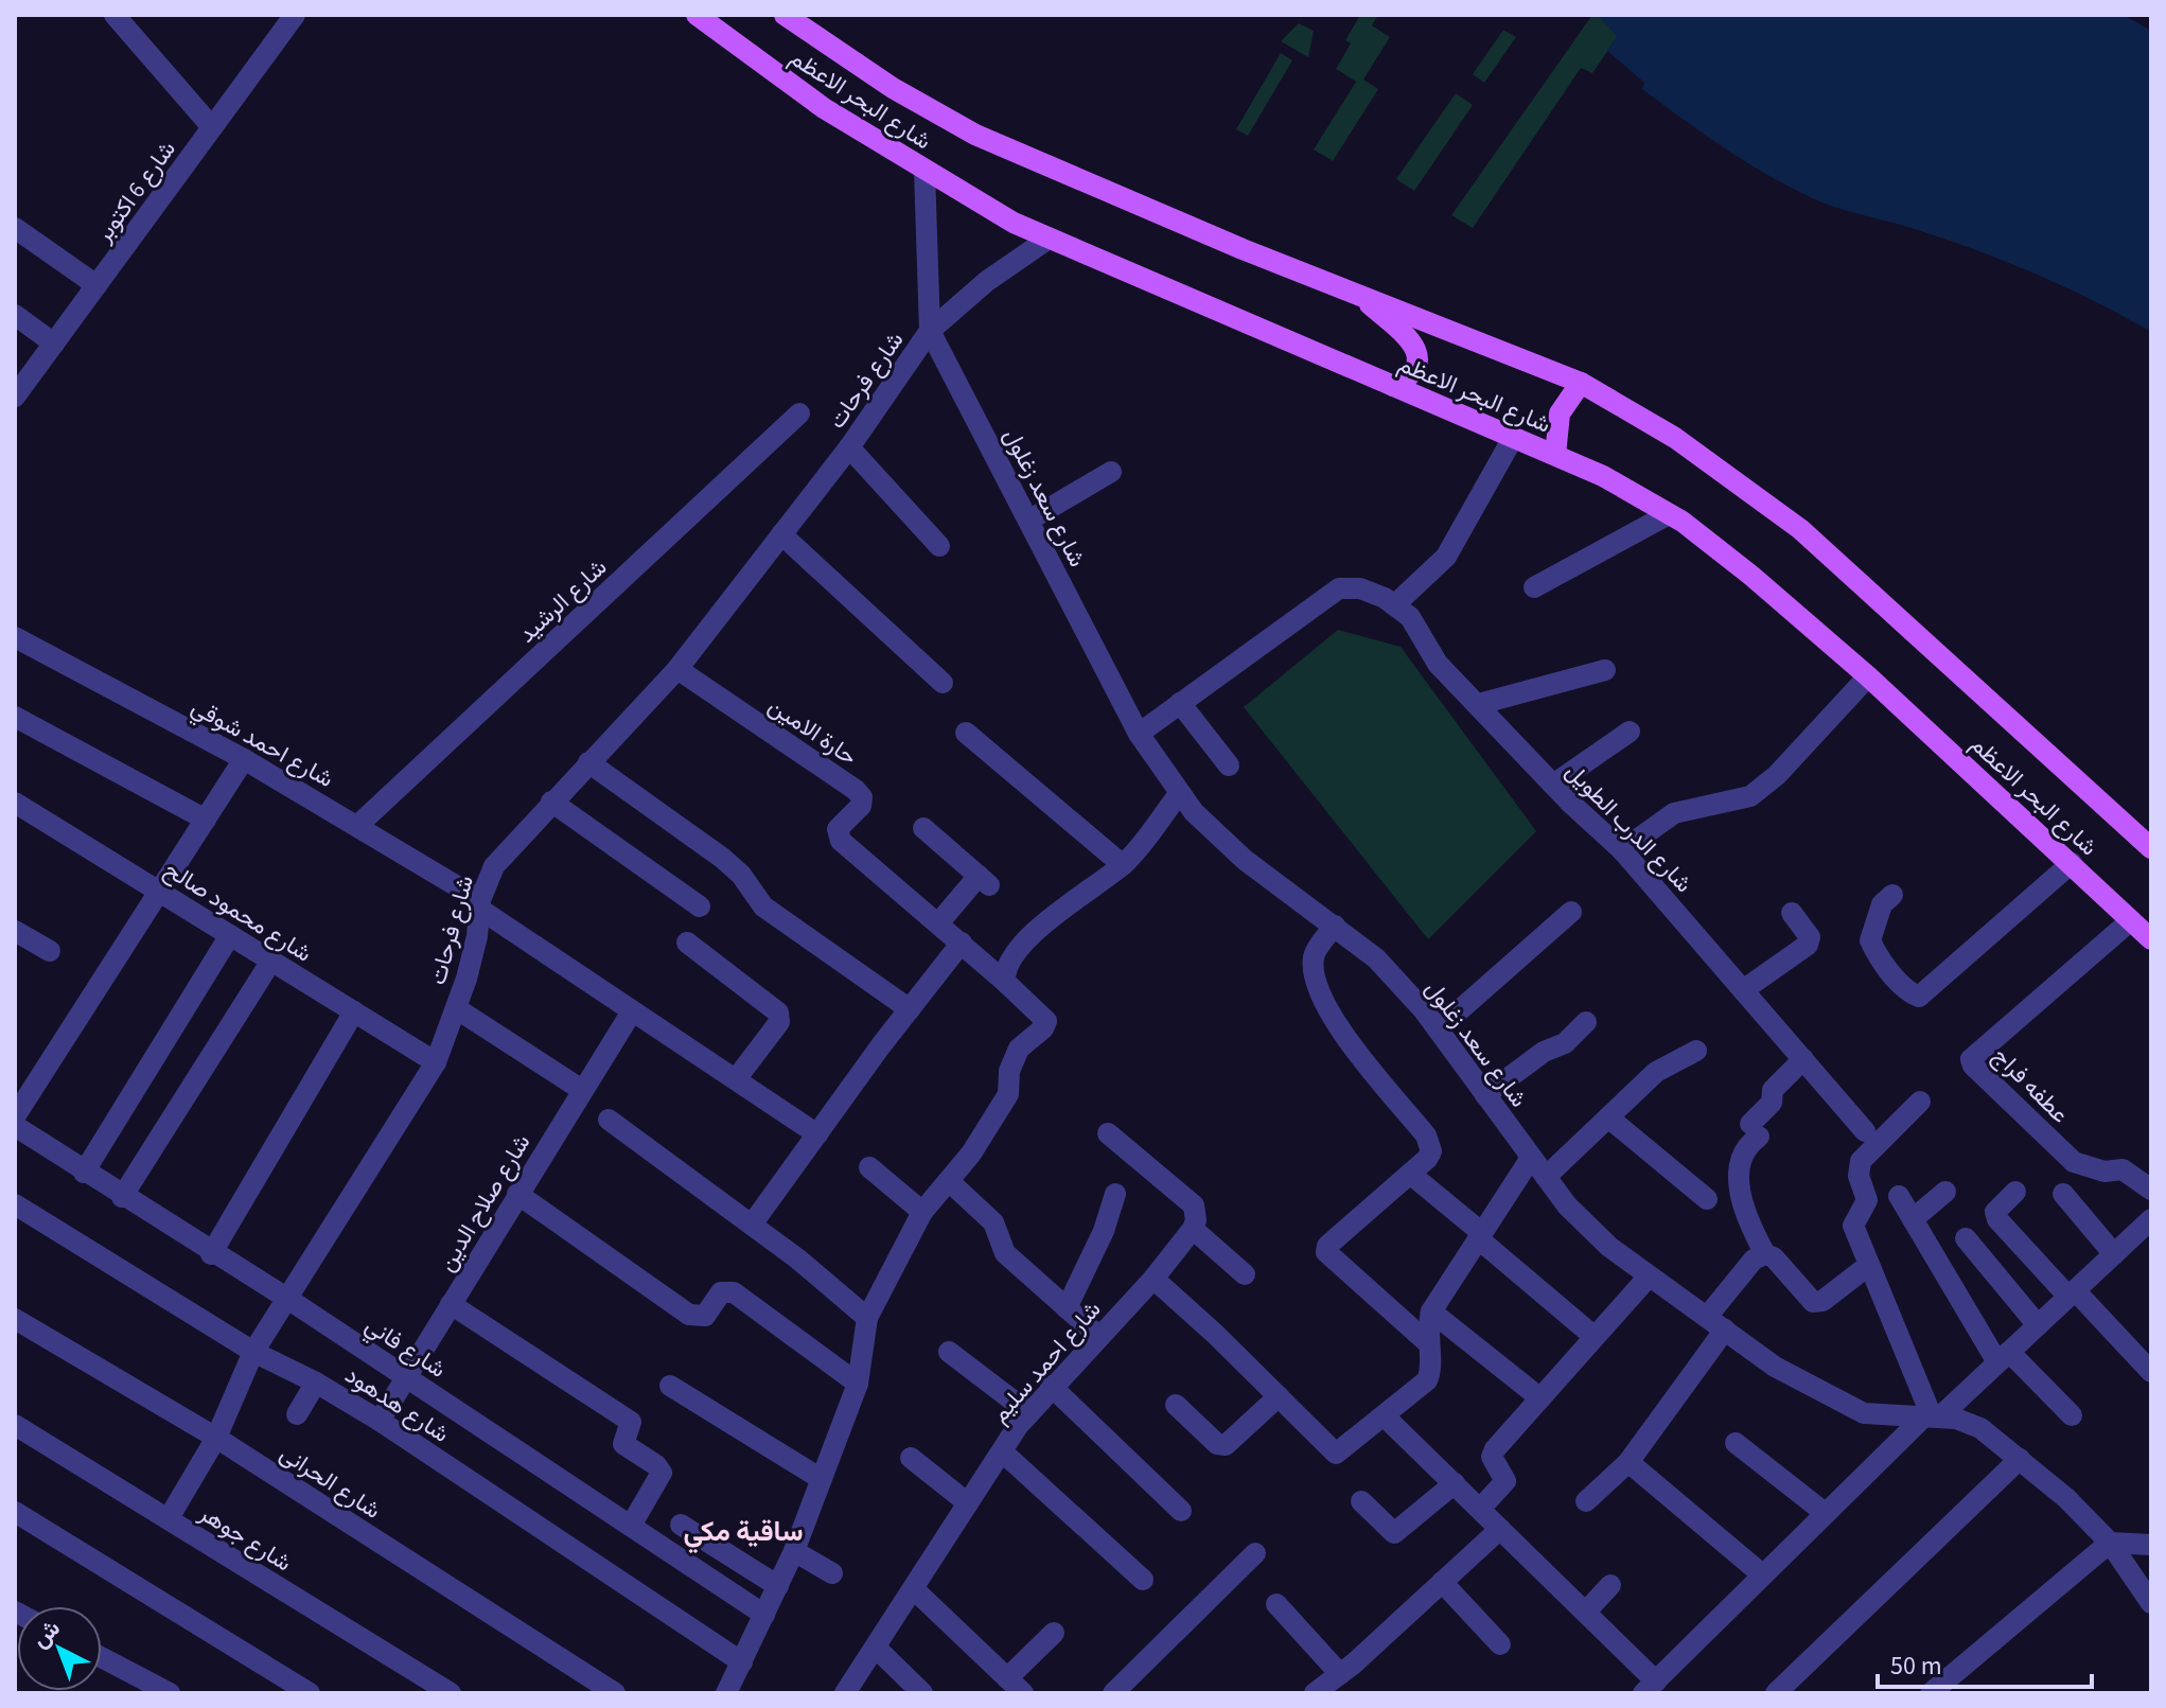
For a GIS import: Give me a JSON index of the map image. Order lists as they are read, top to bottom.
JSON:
{
  "streets": {
    "main road": ["شارع البحر الاعظم"],
    "street": [
      "شارع 6 اكتوبر",
      "شارع فرحات",
      "شارع سعد زغلول",
      "شارع الرشيد",
      "حارة الامين",
      "شارع احمد شوقي",
      "شارع الدرب الطويل",
      "شارع محمود صالح",
      "عطفه فراج",
      "شارع صلاح الدين",
      "شارع فاني",
      "شارع احمد سليم",
      "شارع هدهود",
      "شارع الحرانى",
      "شارع جوهر"
    ]
  },
  "crossings": [
    ["شارع البحر الاعظم", "شارع فرحات"],
    ["شارع البحر الاعظم", "عطفه فراج"],
    ["شارع فرحات", "شارع سعد زغلول"],
    ["شارع فرحات", "حارة الامين"],
    ["شارع فرحات", "شارع احمد شوقي"],
    ["شارع فرحات", "شارع محمود صالح"],
    ["شارع فرحات", "شارع فاني"],
    ["شارع فرحات", "شارع هدهود"],
    ["شارع فرحات", "شارع الحرانى"],
    ["شارع فرحات", "شارع جوهر"],
    ["شارع الرشيد", "شارع احمد شوقي"],
    ["شارع احمد شوقي", "شارع صلاح الدين"],
    ["شارع صلاح الدين", "شارع فاني"],
    ["شارع صلاح الدين", "شارع هدهود"]
  ],
  "districts": ["ساقية مكي"],
  "scale_bar": "50 m",
  "north": "top left"
}
